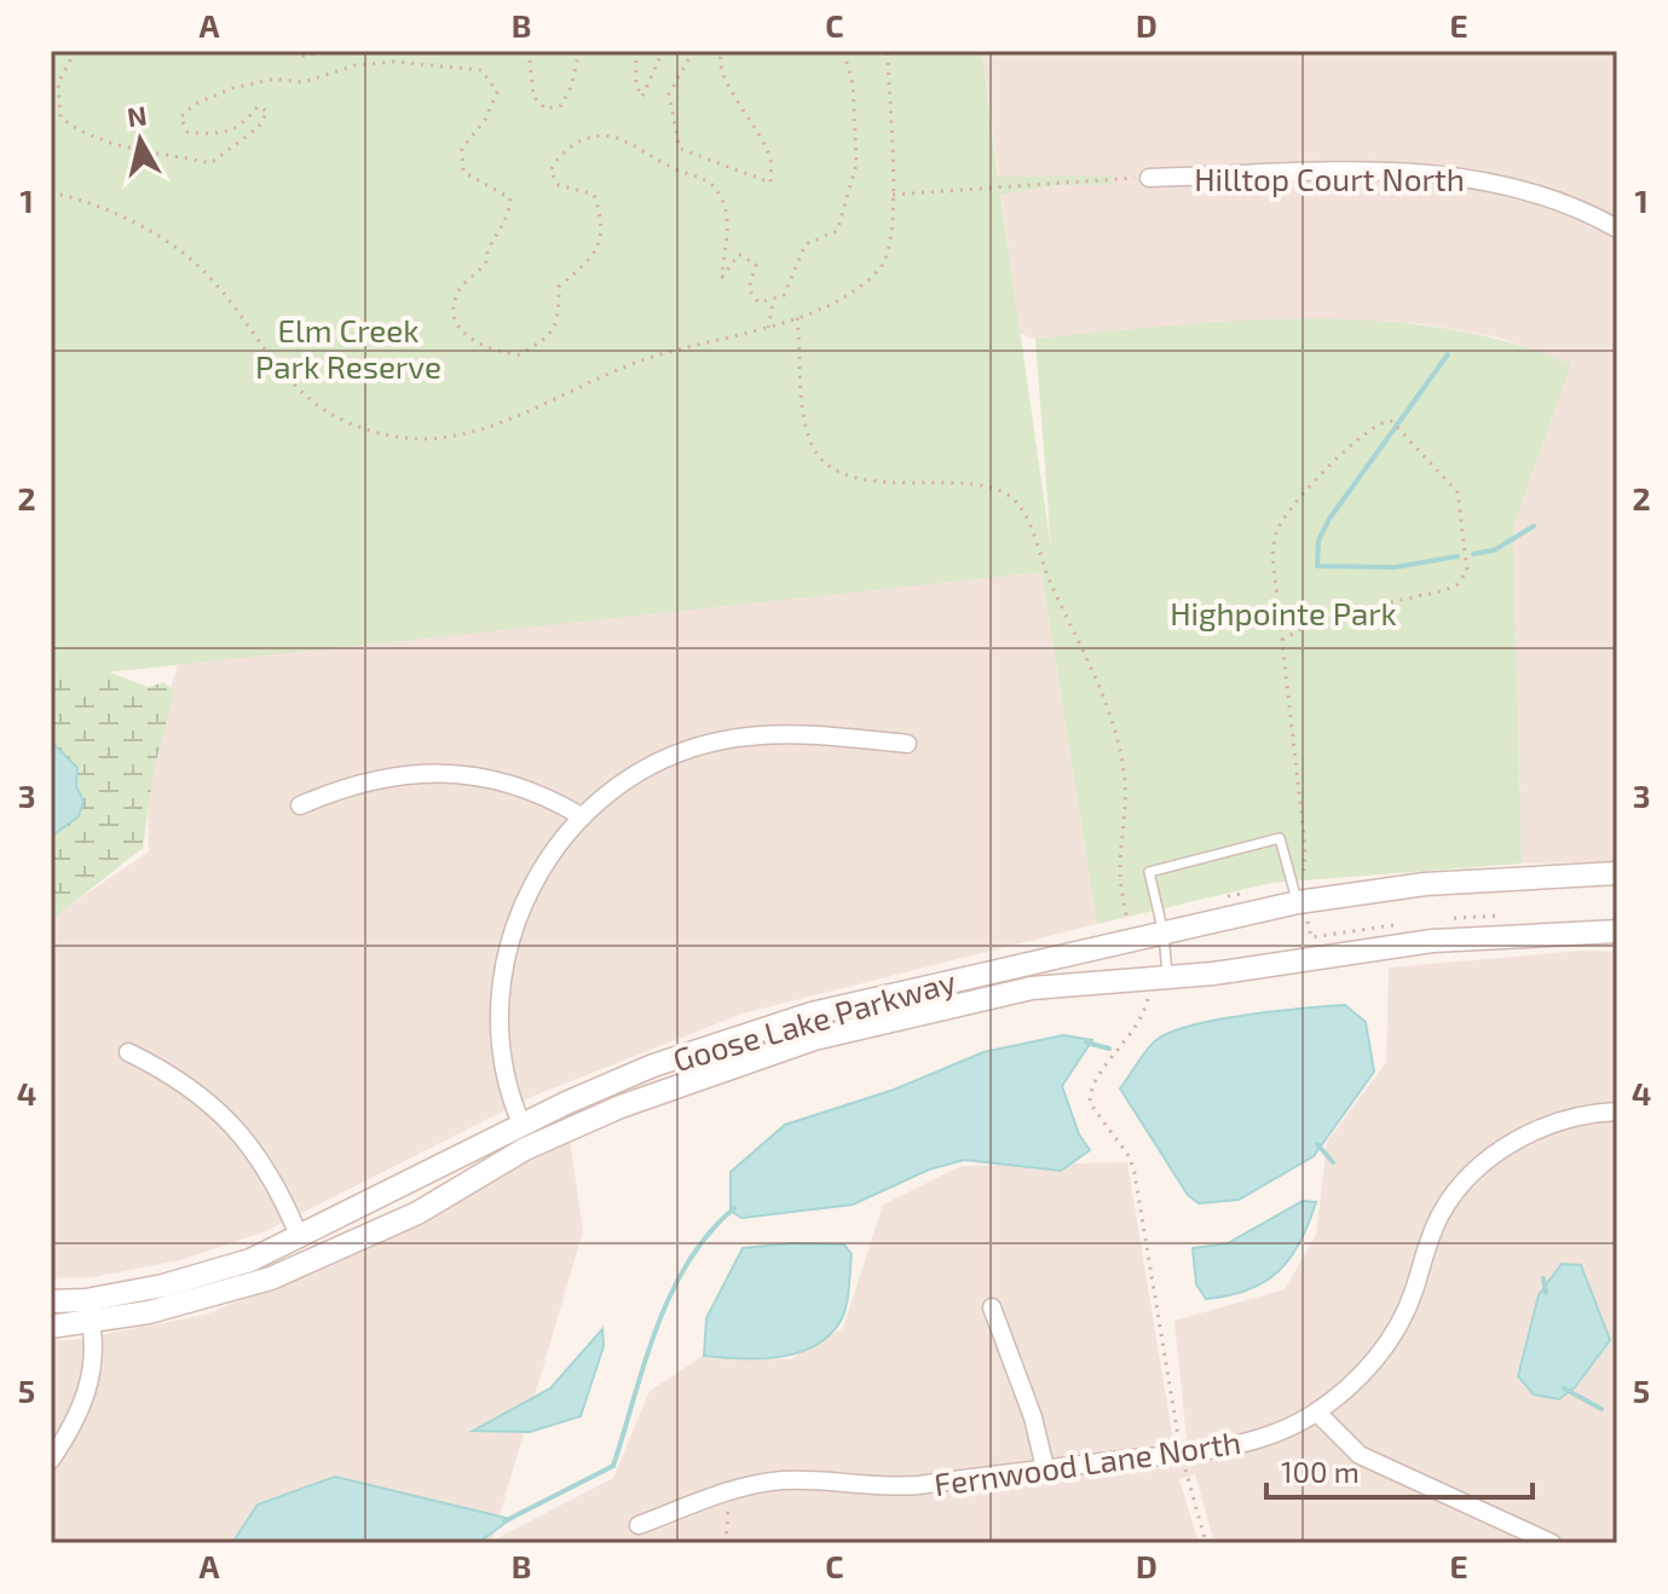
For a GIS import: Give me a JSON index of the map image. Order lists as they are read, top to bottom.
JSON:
{
  "streets": {
    "street": ["Hilltop Court North", "Goose Lake Parkway", "Fernwood Lane North"]
  },
  "parks": ["Elm Creek Park Reserve", "Highpointe Park"],
  "scale_bar": "100 m",
  "north": "top",
  "grid": {
    "columns": [
      "A",
      "B",
      "C",
      "D",
      "E"
    ],
    "rows": [
      "1",
      "2",
      "3",
      "4",
      "5"
    ]
  }
}
